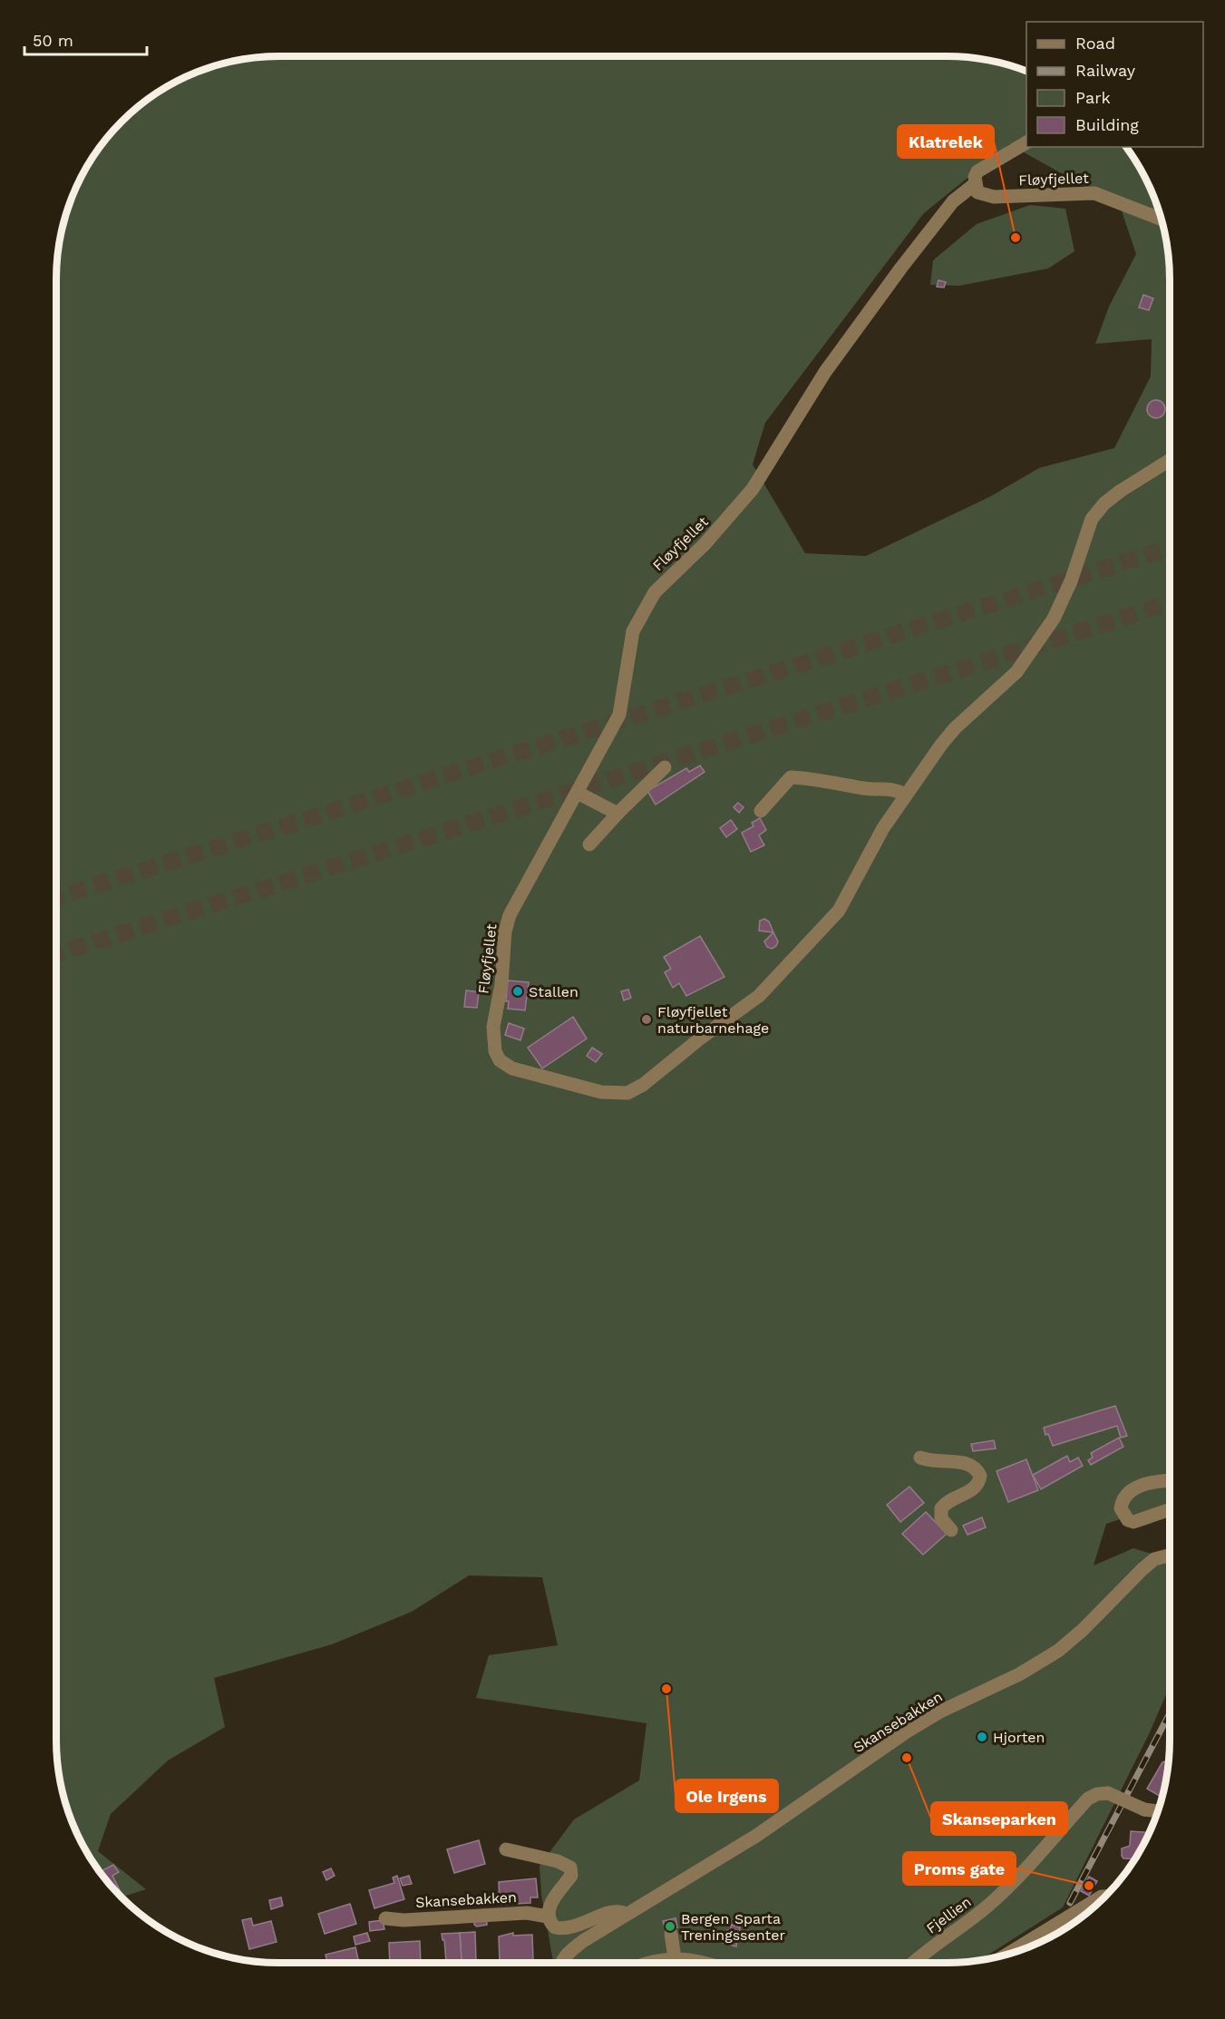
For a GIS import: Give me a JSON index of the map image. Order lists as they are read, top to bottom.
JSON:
{
  "streets": {
    "street": ["Fløyfjellet", "Skansebakken", "Fjellien"]
  },
  "places": [
    "Klatrelek",
    "Stallen",
    "Fløyfjellet naturbarnehage",
    "Ole Irgens",
    "Hjorten",
    "Skanseparken",
    "Proms gate",
    "Bergen Sparta Treningssenter"
  ],
  "legend": [
    "Road",
    "Railway",
    "Park",
    "Building"
  ],
  "scale_bar": "50 m"
}
